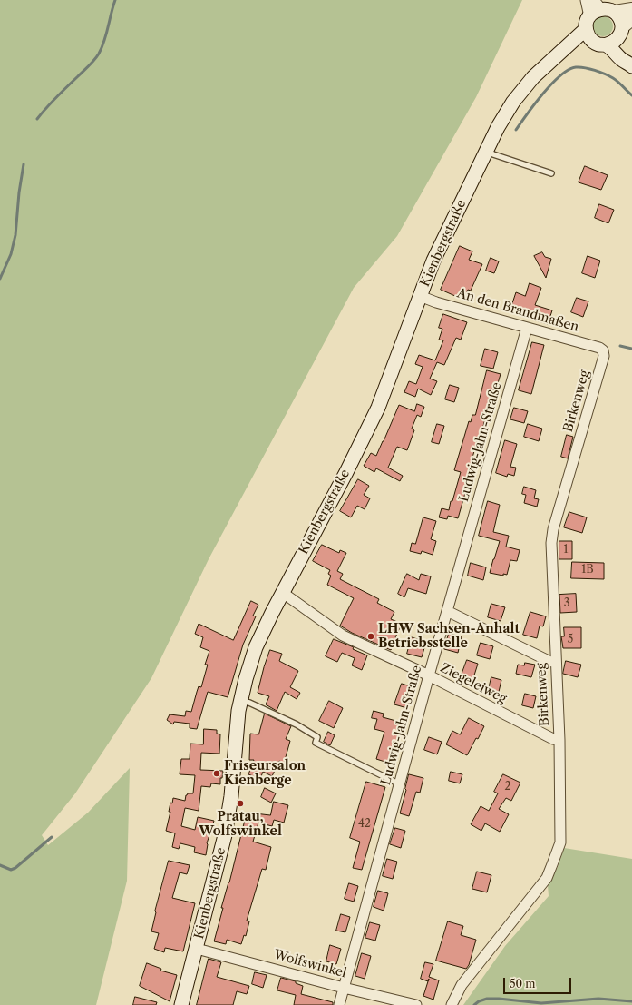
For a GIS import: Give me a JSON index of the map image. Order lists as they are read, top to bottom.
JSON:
{
  "streets": {
    "main road": ["Kienbergstraße"],
    "street": [
      "An den Brandmaßen",
      "Birkenweg",
      "Ludwig-Jahn-Straße",
      "Ziegeleiweg",
      "Wolfswinkel"
    ]
  },
  "crossings": [
    ["Kienbergstraße", "An den Brandmaßen"],
    ["Kienbergstraße", "Ziegeleiweg"],
    ["Kienbergstraße", "Wolfswinkel"],
    ["An den Brandmaßen", "Birkenweg"],
    ["An den Brandmaßen", "Ludwig-Jahn-Straße"],
    ["Birkenweg", "Ziegeleiweg"],
    ["Ludwig-Jahn-Straße", "Ziegeleiweg"],
    ["Ludwig-Jahn-Straße", "Wolfswinkel"]
  ],
  "places": ["LHW Sachsen-Anhalt Betriebsstelle", "Friseursalon Kienberge", "Pratau, Wolfswinkel"],
  "house_numbers": [
    "1",
    "1B",
    "3",
    "5",
    "2",
    "42"
  ],
  "scale_bar": "50 m"
}
